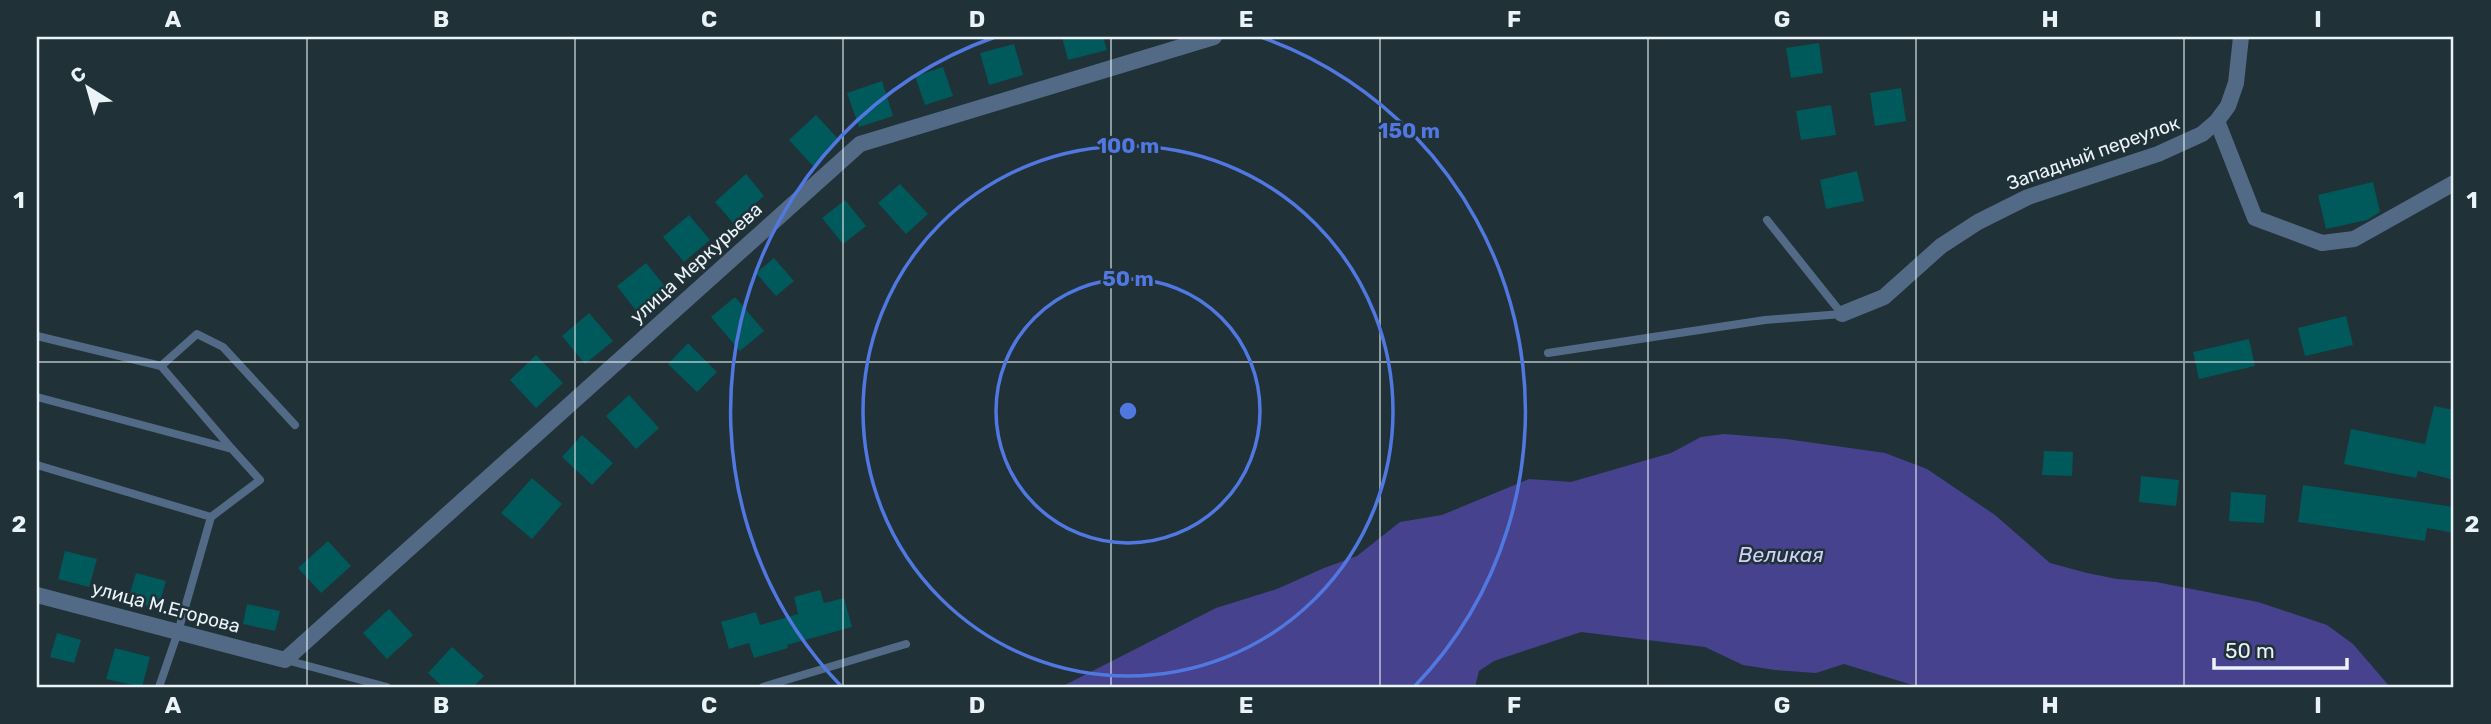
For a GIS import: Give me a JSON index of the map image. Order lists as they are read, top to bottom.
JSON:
{
  "streets": {
    "street": ["Западный переулок", "улица Меркурьева", "улица М.Егорова"]
  },
  "crossings": [
    ["улица Меркурьева", "улица М.Егорова"]
  ],
  "water": ["Великая"],
  "scale_bar": "50 m",
  "north": "top left",
  "grid": {
    "columns": [
      "A",
      "B",
      "C",
      "D",
      "E",
      "F",
      "G",
      "H",
      "I"
    ],
    "rows": ["1", "2"]
  },
  "rings": ["150 m", "100 m", "50 m"]
}
